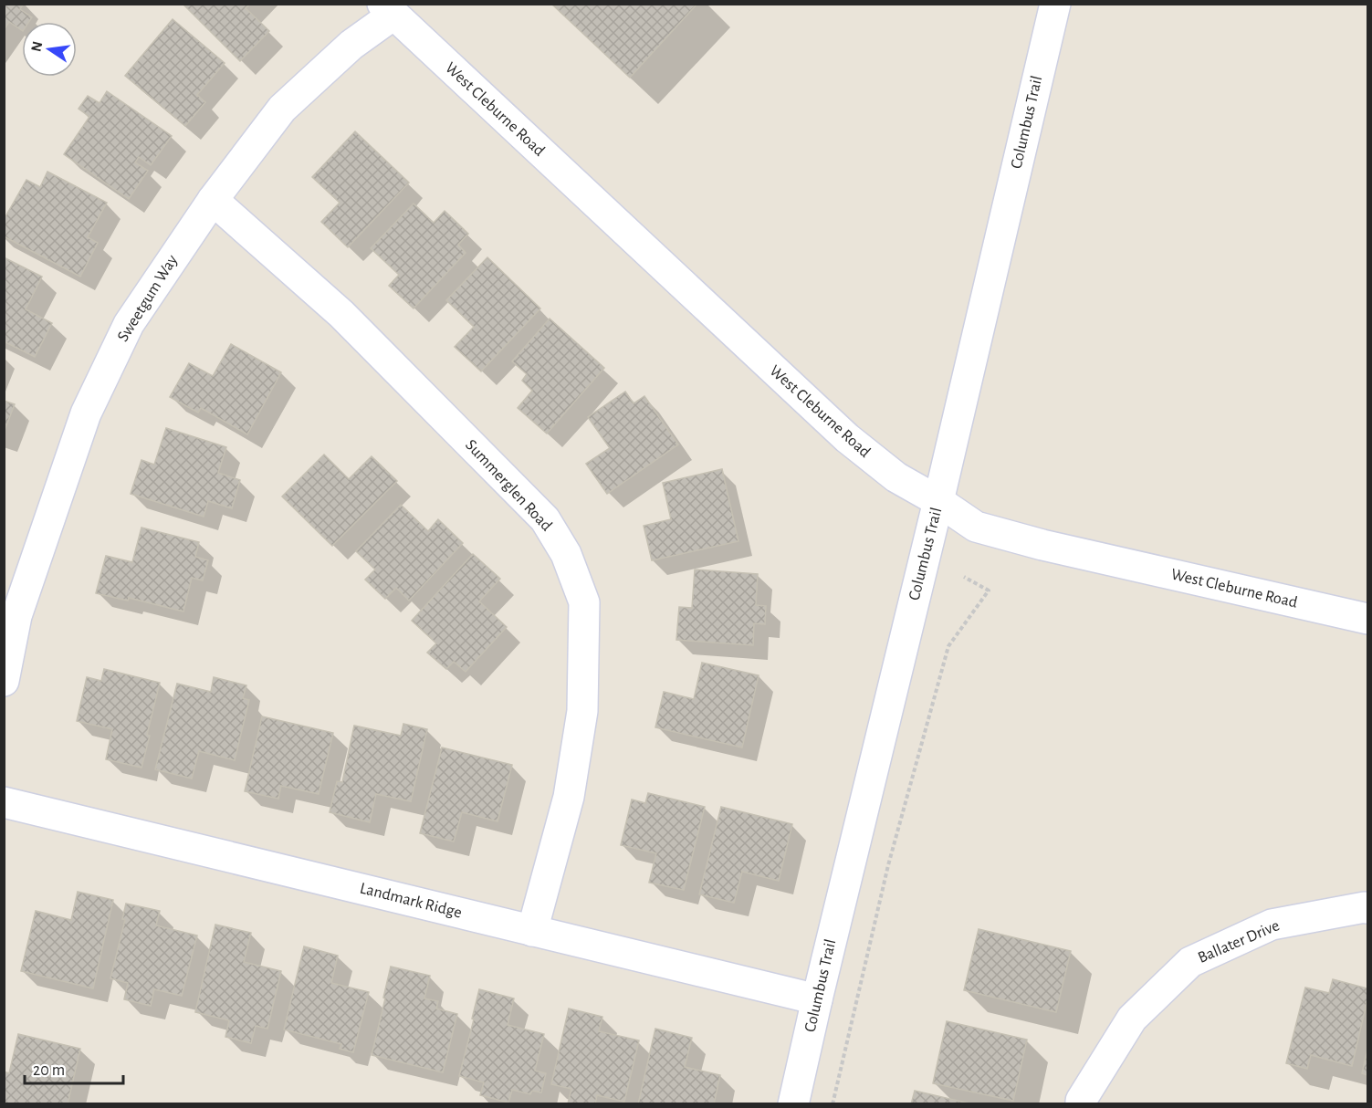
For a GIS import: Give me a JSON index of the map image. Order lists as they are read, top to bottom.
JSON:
{
  "streets": {
    "street": [
      "West Cleburne Road",
      "Columbus Trail",
      "Sweetgum Way",
      "Summerglen Road",
      "Landmark Ridge",
      "Ballater Drive"
    ]
  },
  "crossings": [
    ["West Cleburne Road", "Columbus Trail"],
    ["West Cleburne Road", "Sweetgum Way"],
    ["Columbus Trail", "Landmark Ridge"],
    ["Sweetgum Way", "Summerglen Road"],
    ["Summerglen Road", "Landmark Ridge"]
  ],
  "scale_bar": "20 m",
  "north": "left"
}
